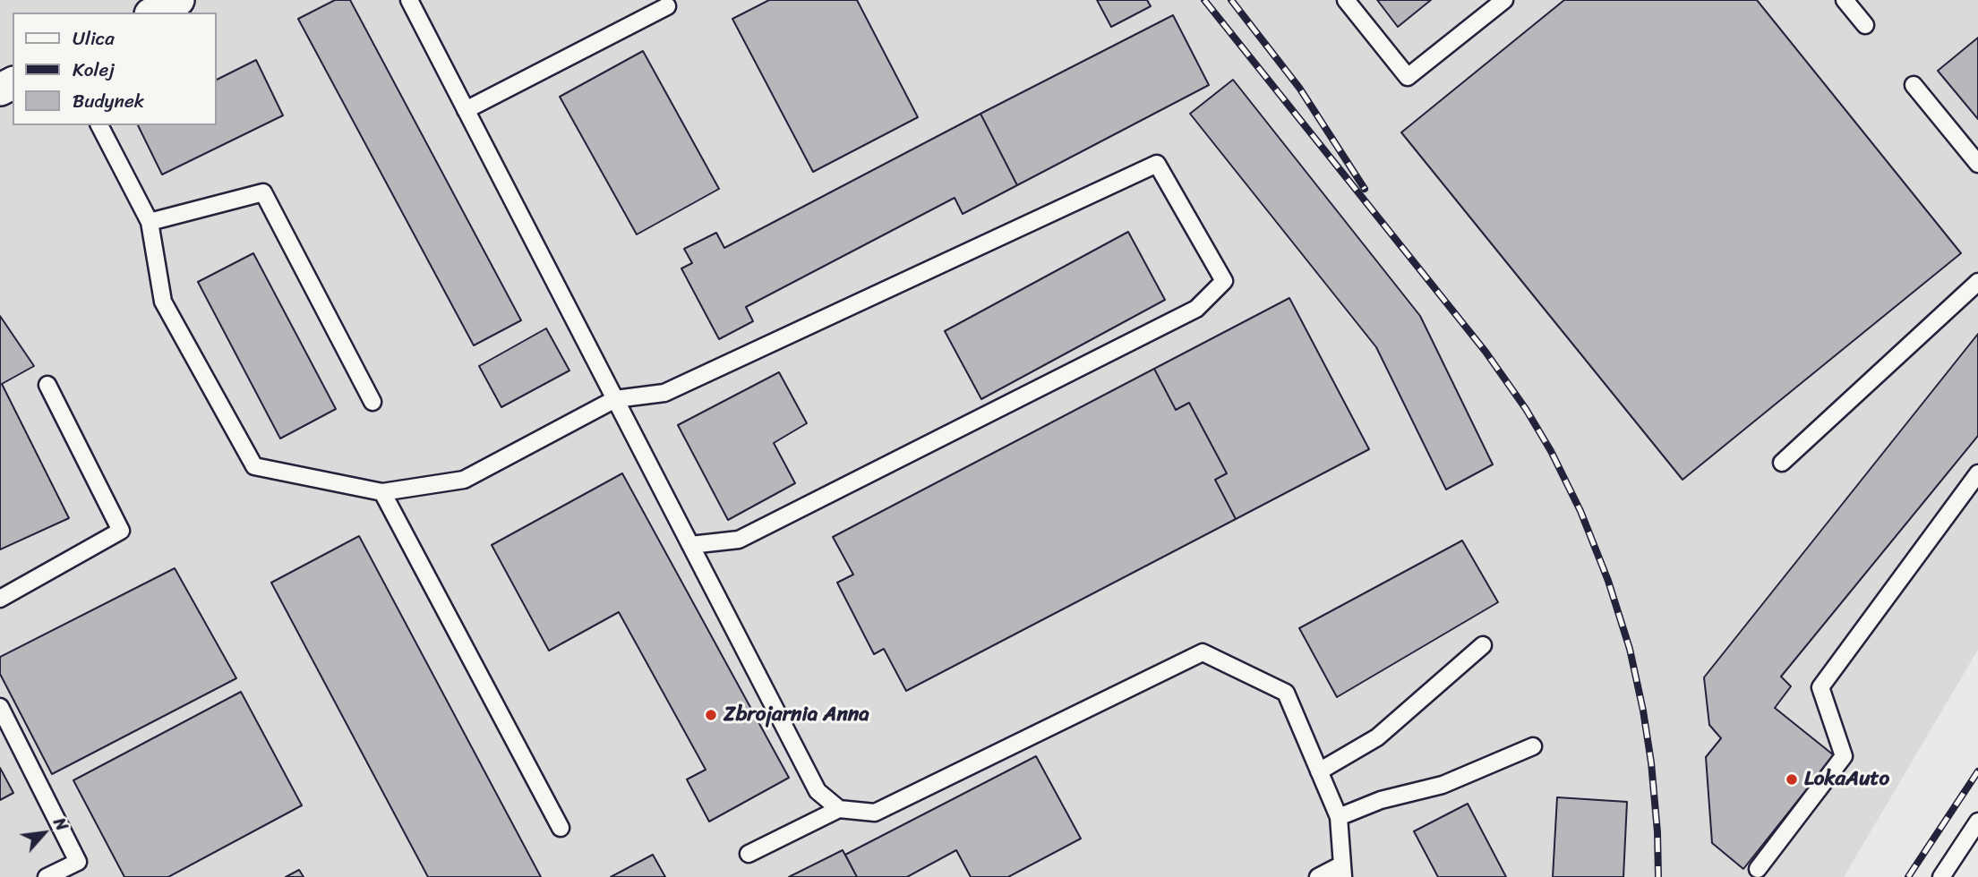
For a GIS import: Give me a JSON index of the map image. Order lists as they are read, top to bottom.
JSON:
{
  "places": ["Zbrojarnia Anna", "LokaAuto"],
  "legend": ["Ulica", "Kolej", "Budynek"],
  "north": "top right"
}
